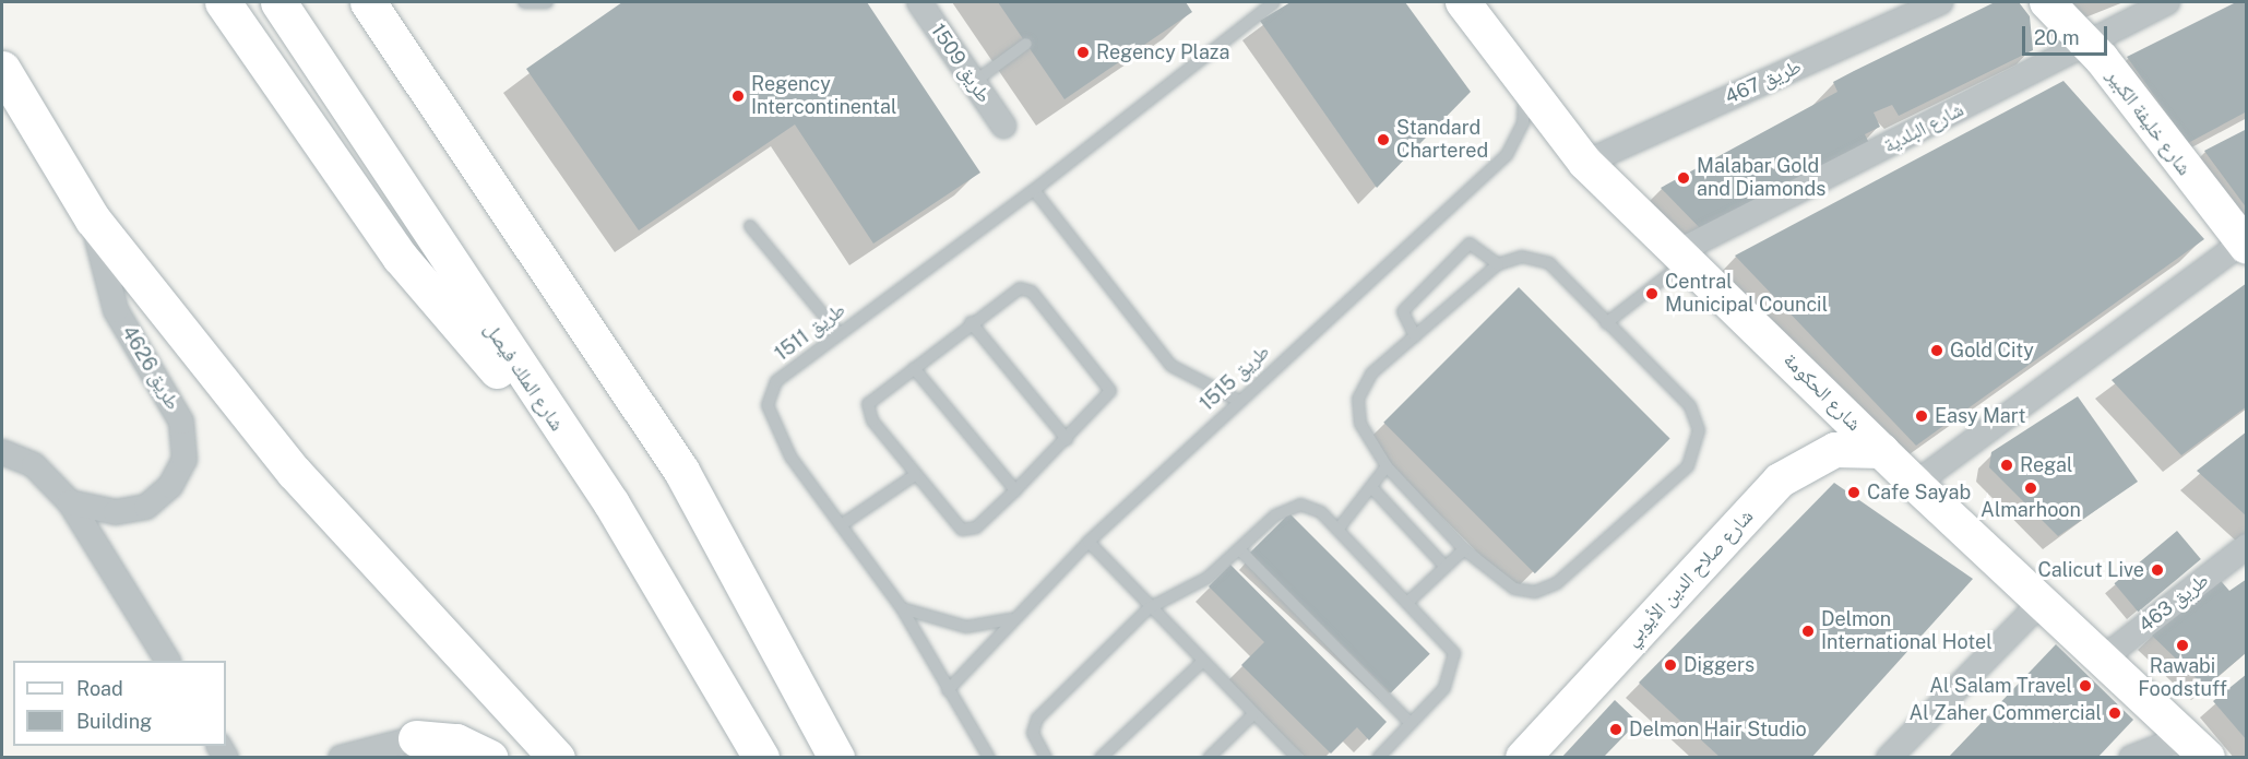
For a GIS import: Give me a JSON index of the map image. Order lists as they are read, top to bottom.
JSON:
{
  "streets": {
    "highway": ["شارع الملك فيصل"],
    "main road": ["شارع خليفة الكبير", "شارع الحكومة", "شارع صلاح الدين الأيوبي"],
    "street": [
      "طريق 1509",
      "طريق 467",
      "شارع البلدية",
      "طريق 4626",
      "طريق 463"
    ],
    "lane": ["طريق 1511", "طريق 1515"]
  },
  "crossings": [
    ["طريق 467", "شارع الحكومة"],
    ["شارع خليفة الكبير", "شارع البلدية"],
    ["شارع البلدية", "شارع الحكومة"],
    ["طريق 1511", "طريق 1515"],
    ["طريق 1515", "شارع الحكومة"],
    ["شارع الحكومة", "شارع صلاح الدين الأيوبي"],
    ["شارع الحكومة", "طريق 463"]
  ],
  "places": [
    "Regency Plaza",
    "Regency Intercontinental",
    "Standard Chartered",
    "Malabar Gold and Diamonds",
    "Central Municipal Council",
    "Gold City",
    "Easy Mart",
    "Regal",
    "Almarhoon",
    "Cafe Sayab",
    "Calicut Live",
    "Delmon International Hotel",
    "Rawabi Foodstuff",
    "Diggers",
    "Al Salam Travel",
    "Al Zaher Commercial",
    "Delmon Hair Studio"
  ],
  "legend": ["Road", "Building"],
  "scale_bar": "20 m"
}
